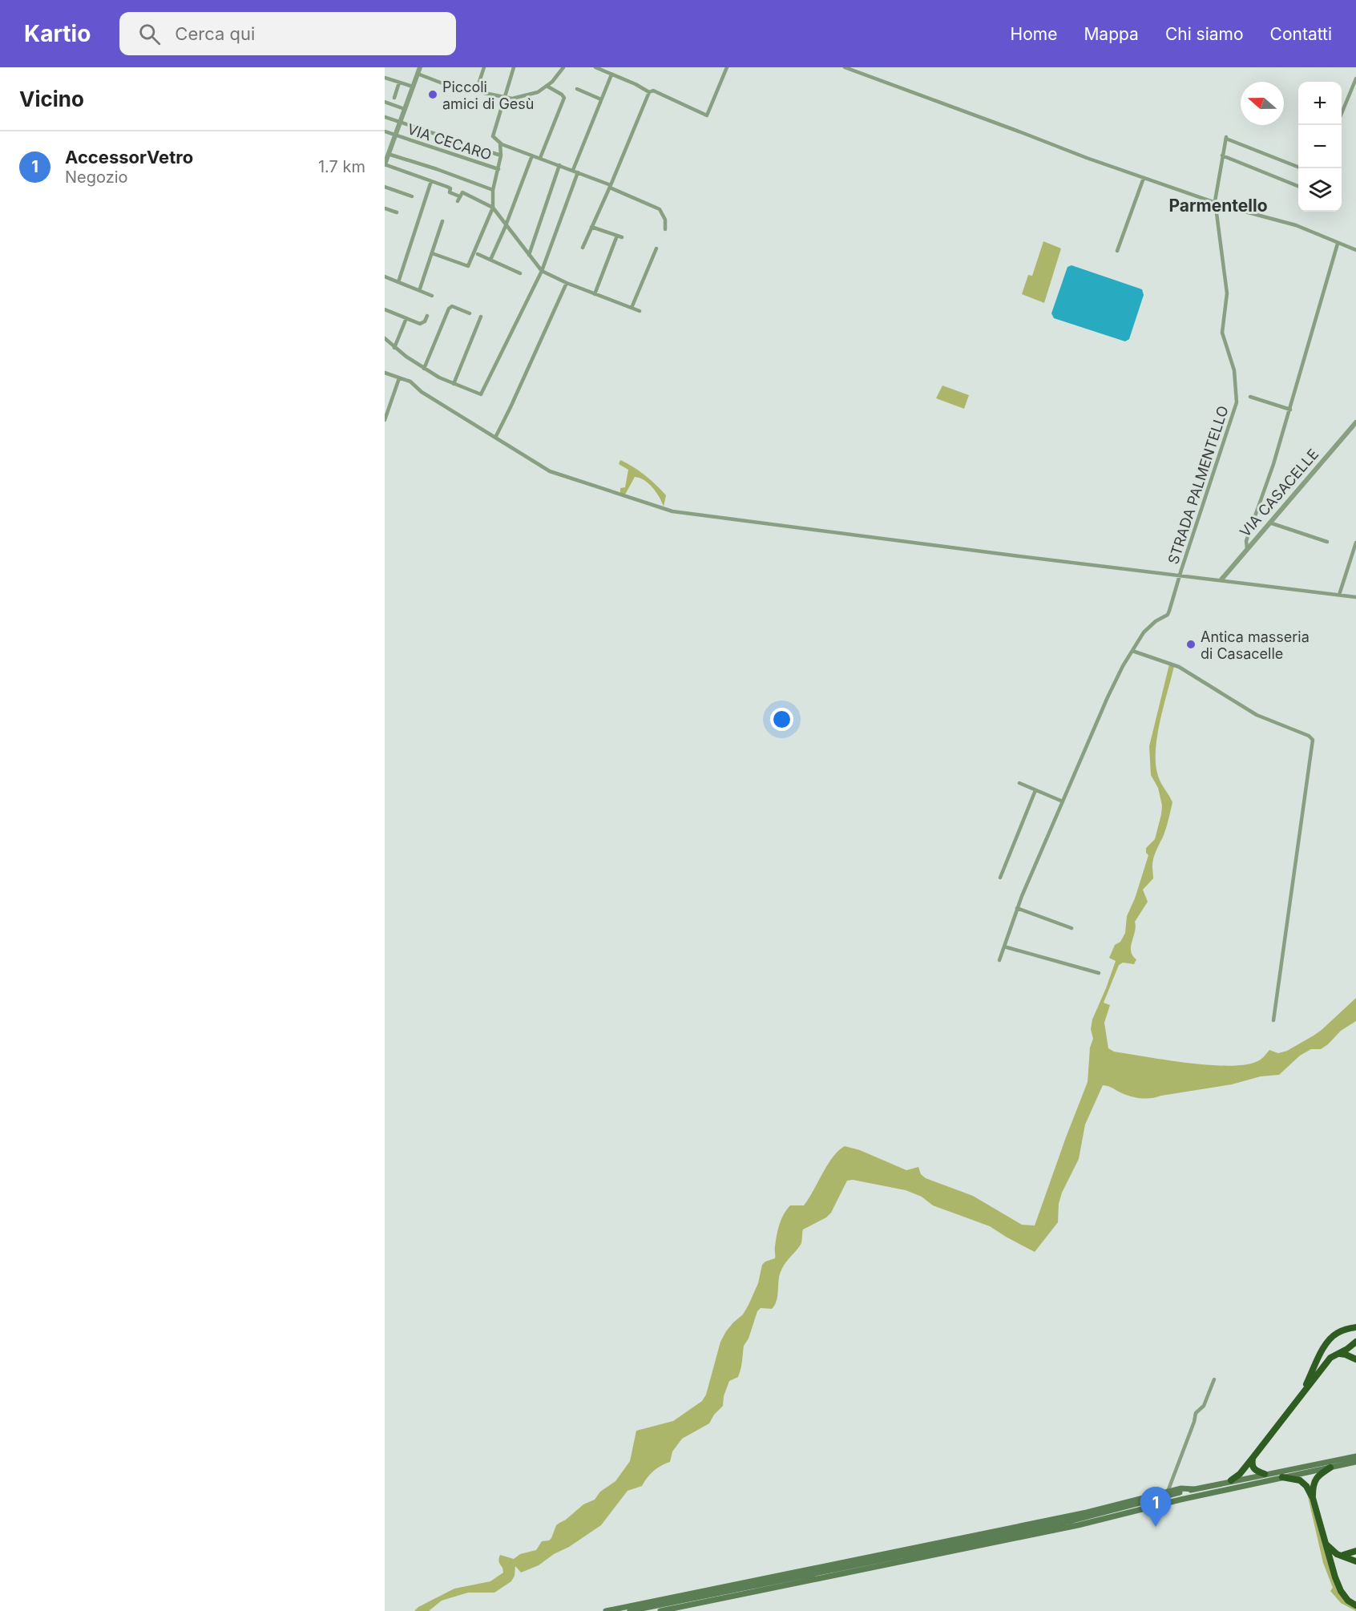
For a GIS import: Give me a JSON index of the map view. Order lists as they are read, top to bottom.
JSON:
{
  "streets": {
    "street": ["VIA CECARO", "STRADA PALMENTELLO", "VIA CASACELLE"]
  },
  "districts": ["Parmentello"],
  "places": ["Piccoli amici di Gesù", "Antica masseria di Casacelle"],
  "north": "left",
  "page": {
    "header": "Kartio",
    "search": "Cerca qui",
    "nav": [
      "Home",
      "Mappa",
      "Chi siamo",
      "Contatti"
    ],
    "heading": "Vicino",
    "map_buttons": ["+", "−"],
    "list": [
      {
        "mark": "1",
        "name": "AccessorVetro",
        "note": "Negozio",
        "value": "1.7 km"
      }
    ],
    "pins": "1"
  }
}
